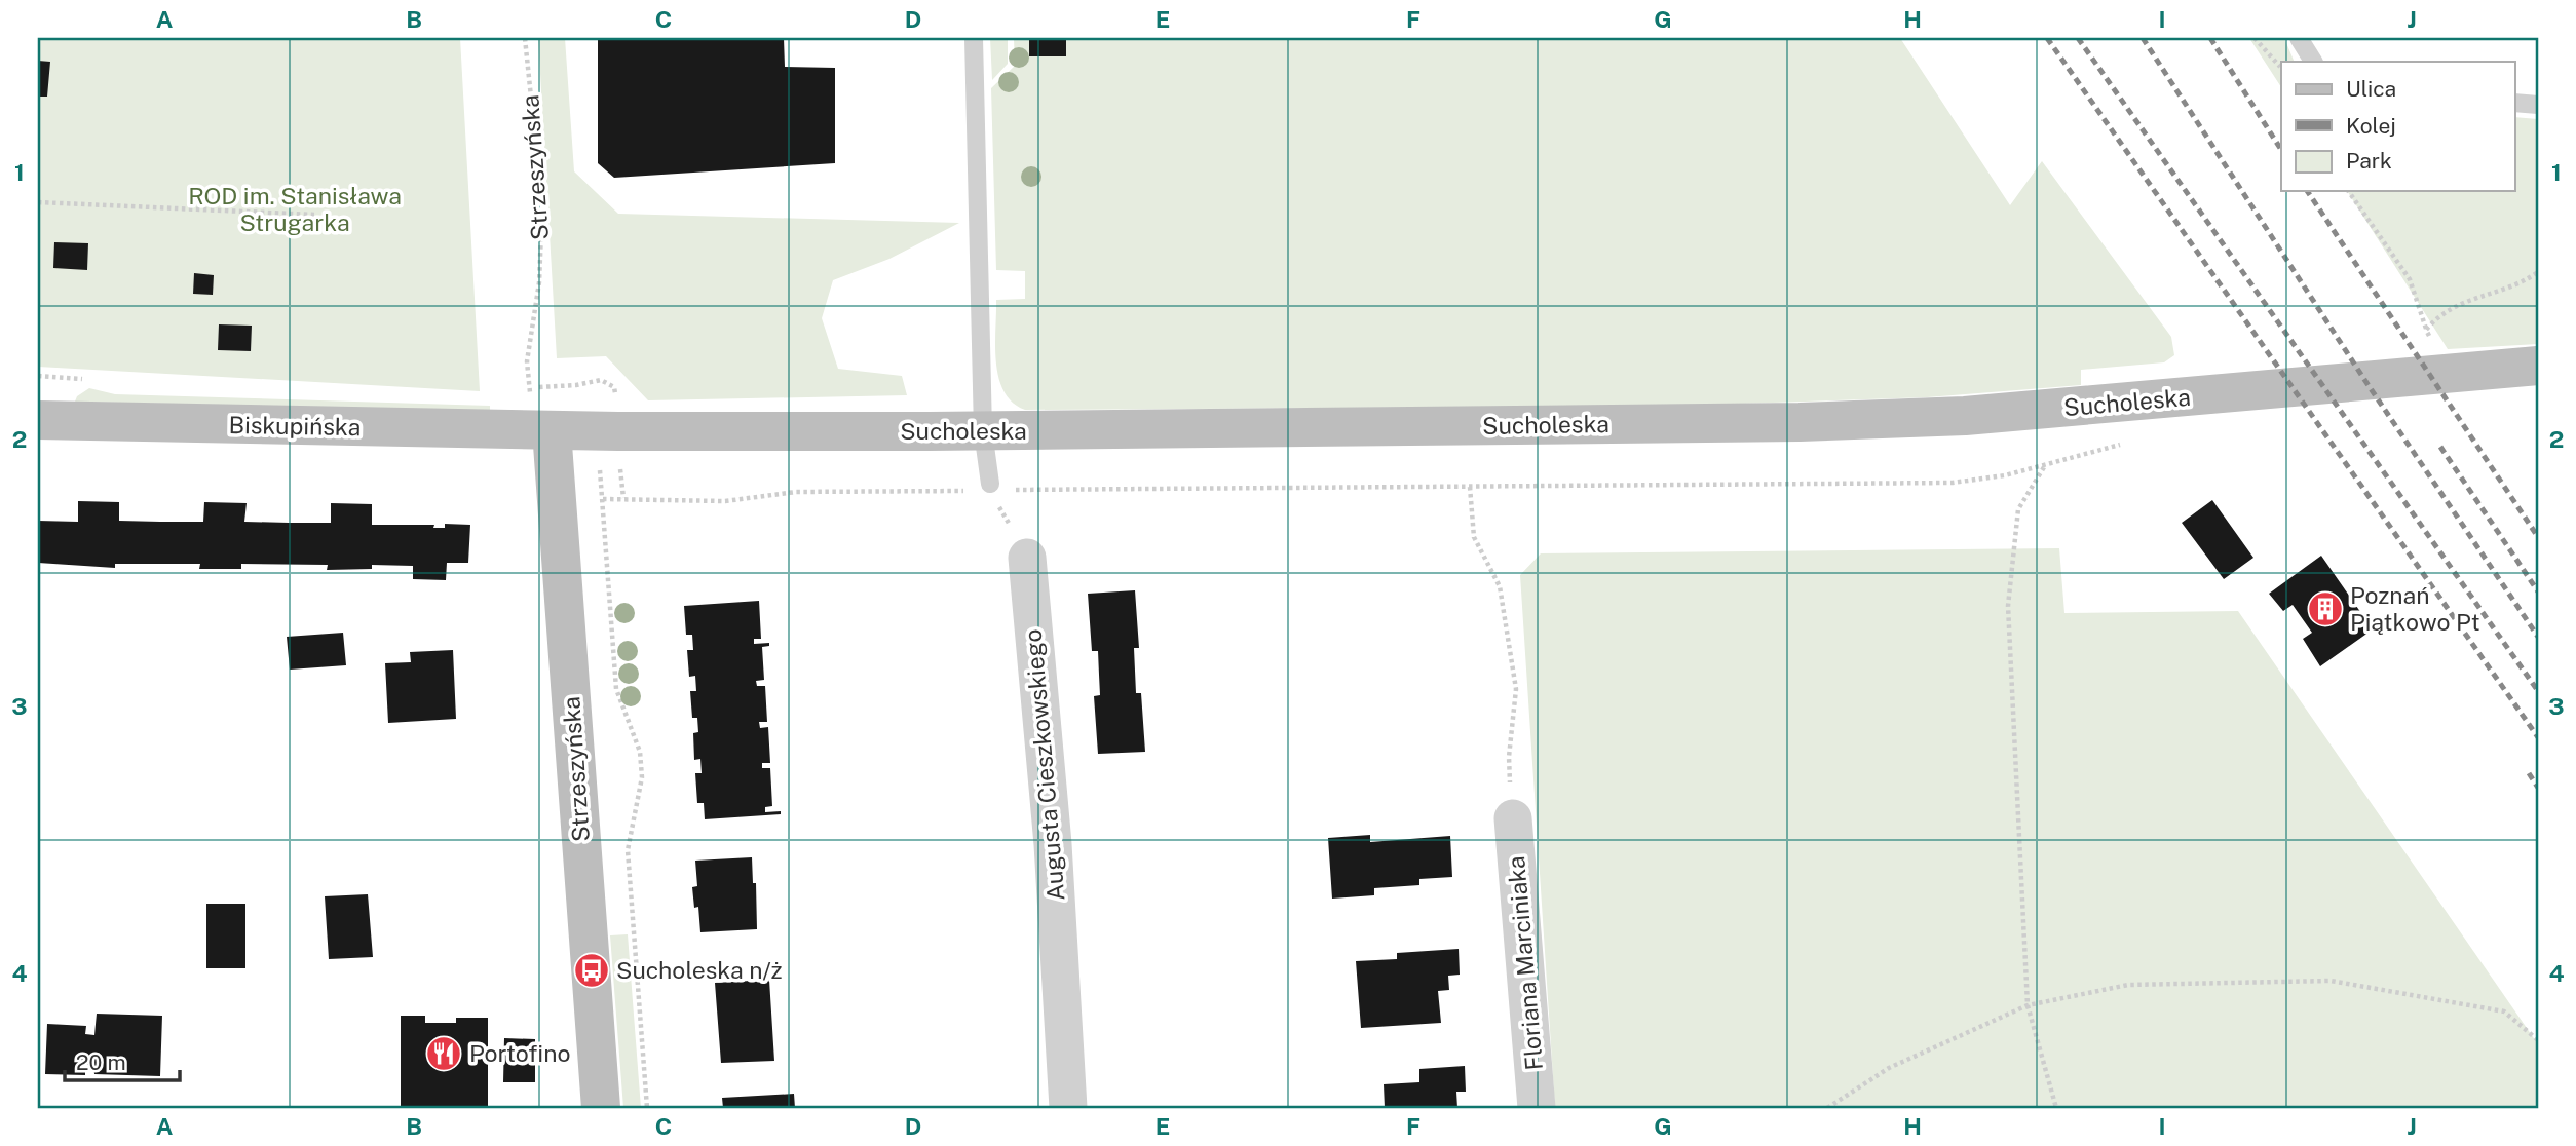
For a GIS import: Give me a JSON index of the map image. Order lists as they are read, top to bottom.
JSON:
{
  "streets": {
    "street": [
      "Strzeszyńska",
      "Sucholeska",
      "Biskupińska",
      "Augusta Cieszkowskiego",
      "Floriana Marciniaka"
    ]
  },
  "crossings": [
    ["Strzeszyńska", "Sucholeska"],
    ["Strzeszyńska", "Biskupińska"],
    ["Sucholeska", "Biskupińska"]
  ],
  "parks": ["ROD im. Stanisława Strugarka"],
  "places": {
    "building": ["Poznań Piątkowo Pt"],
    "bus stop": ["Sucholeska n/ż"],
    "restaurant": ["Portofino"]
  },
  "legend": ["Ulica", "Kolej", "Park"],
  "scale_bar": "20 m",
  "grid": {
    "columns": [
      "A",
      "B",
      "C",
      "D",
      "E",
      "F",
      "G",
      "H",
      "I",
      "J"
    ],
    "rows": [
      "1",
      "2",
      "3",
      "4"
    ]
  }
}
